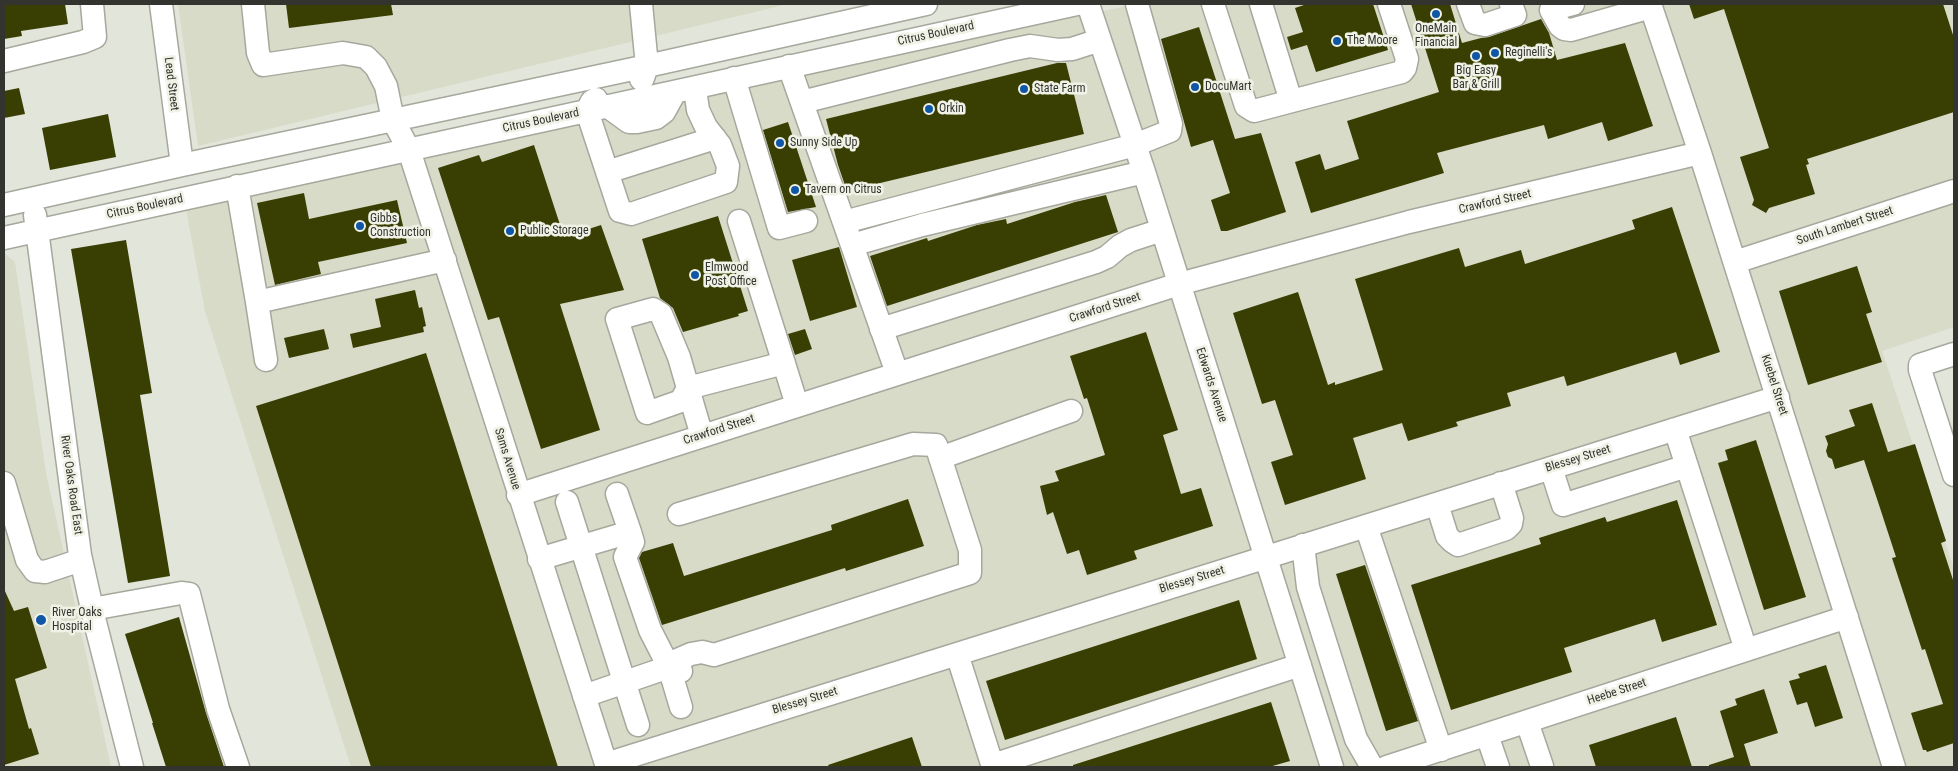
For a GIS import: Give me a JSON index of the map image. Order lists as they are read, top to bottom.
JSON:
{
  "streets": {
    "street": [
      "Citrus Boulevard",
      "Lead Street",
      "Crawford Street",
      "South Lambert Street",
      "Edwards Avenue",
      "Kuebel Street",
      "Sams Avenue",
      "Blessey Street",
      "River Oaks Road East",
      "Heebe Street"
    ]
  },
  "crossings": [
    ["Citrus Boulevard", "Sams Avenue"],
    ["Citrus Boulevard", "River Oaks Road East"],
    ["Crawford Street", "Edwards Avenue"],
    ["Crawford Street", "Kuebel Street"],
    ["Crawford Street", "Sams Avenue"],
    ["South Lambert Street", "Kuebel Street"],
    ["Edwards Avenue", "Blessey Street"],
    ["Kuebel Street", "Blessey Street"],
    ["Kuebel Street", "Heebe Street"],
    ["Sams Avenue", "Blessey Street"]
  ],
  "places": [
    "OneMain Financial",
    "The Moore",
    "Reginelli's",
    "Big Easy Bar & Grill",
    "DocuMart",
    "State Farm",
    "Orkin",
    "Sunny Side Up",
    "Tavern on Citrus",
    "Gibbs Construction",
    "Public Storage",
    "Elmwood Post Office",
    "River Oaks Hospital"
  ]
}
